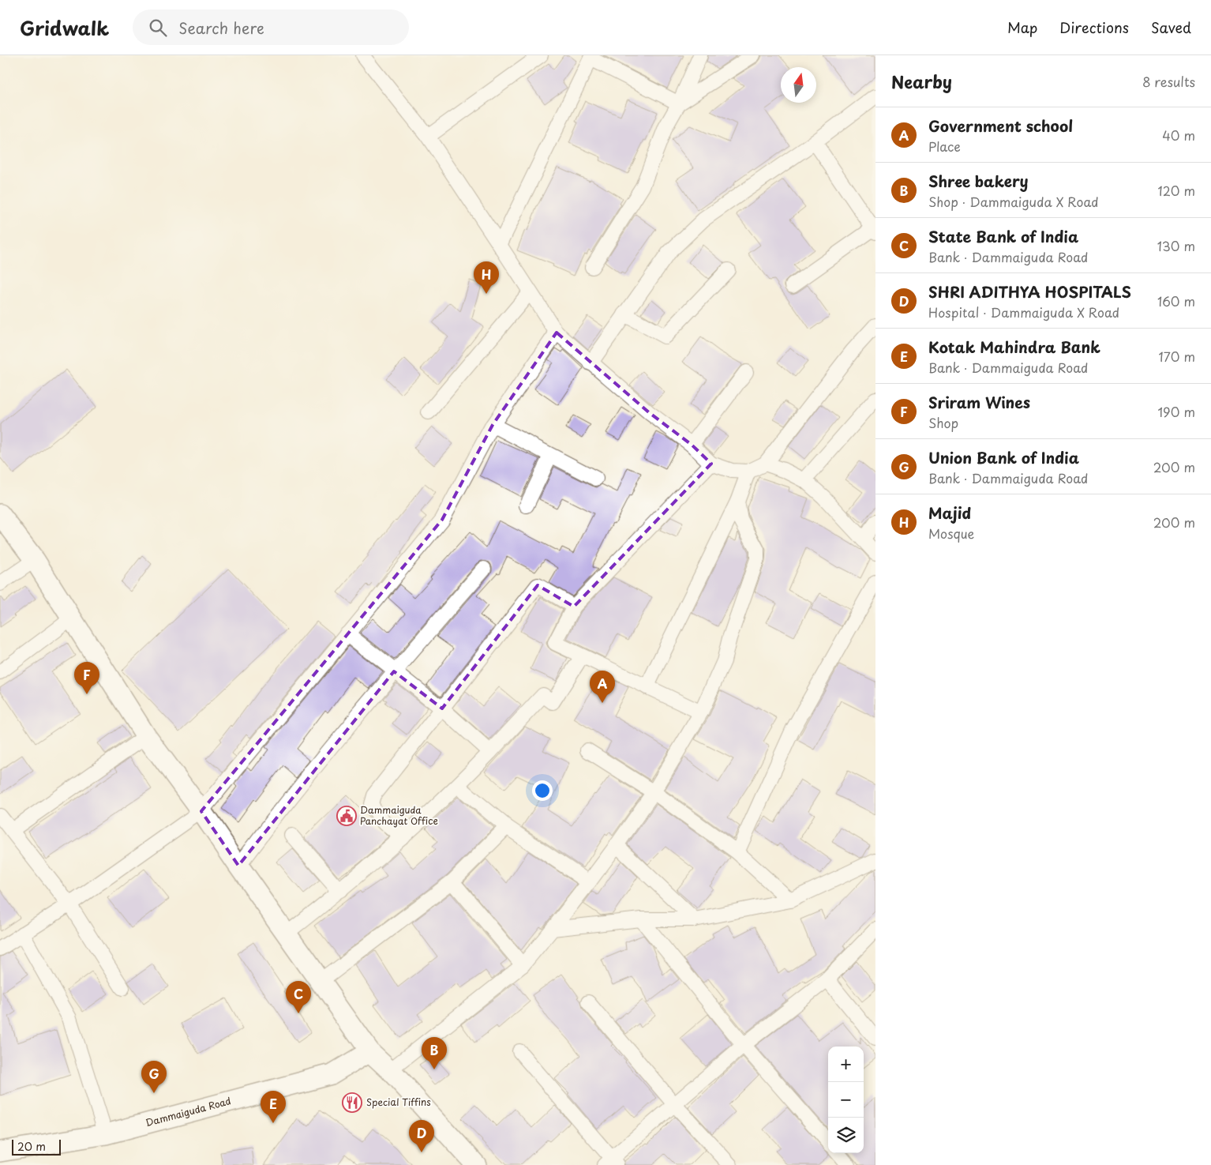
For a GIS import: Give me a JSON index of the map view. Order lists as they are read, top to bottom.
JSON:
{
  "streets": {
    "street": ["Dammaiguda Road"]
  },
  "places": {
    "public building": ["Dammaiguda Panchayat Office"],
    "restaurant": ["Special Tiffins"]
  },
  "scale_bar": "20 m",
  "north": "top",
  "page": {
    "header": "Gridwalk",
    "search": "Search here",
    "nav": ["Map", "Directions", "Saved"],
    "heading": ["Nearby", "8 results"],
    "list": [
      {
        "mark": "A",
        "name": "Government school",
        "note": "Place",
        "value": "40 m"
      },
      {
        "mark": "B",
        "name": "Shree bakery",
        "note": "Shop · Dammaiguda X Road",
        "value": "120 m"
      },
      {
        "mark": "C",
        "name": "State Bank of India",
        "note": "Bank · Dammaiguda Road",
        "value": "130 m"
      },
      {
        "mark": "D",
        "name": "SHRI ADITHYA HOSPITALS",
        "note": "Hospital · Dammaiguda X Road",
        "value": "160 m"
      },
      {
        "mark": "E",
        "name": "Kotak Mahindra Bank",
        "note": "Bank · Dammaiguda Road",
        "value": "170 m"
      },
      {
        "mark": "F",
        "name": "Sriram Wines",
        "note": "Shop",
        "value": "190 m"
      },
      {
        "mark": "G",
        "name": "Union Bank of India",
        "note": "Bank · Dammaiguda Road",
        "value": "200 m"
      },
      {
        "mark": "H",
        "name": "Majid",
        "note": "Mosque",
        "value": "200 m"
      }
    ],
    "pins": [
      "H",
      "F",
      "A",
      "C",
      "B",
      "G",
      "E",
      "D"
    ],
    "map_buttons": ["+", "−"],
    "scale": "20 m"
  }
}
